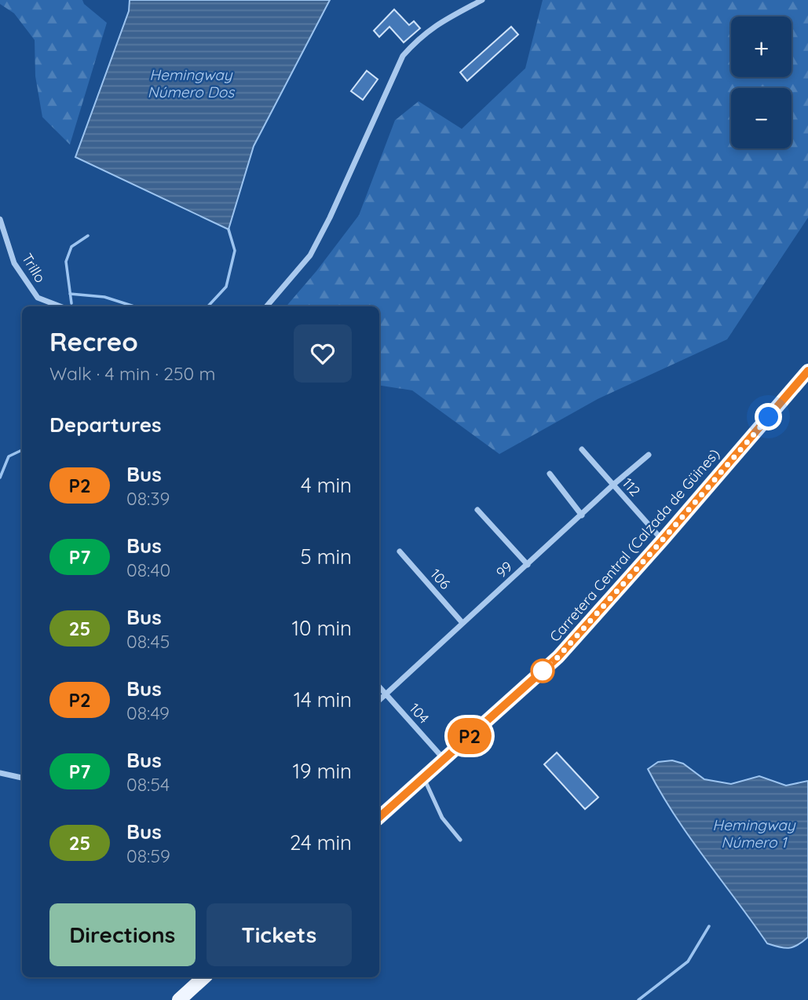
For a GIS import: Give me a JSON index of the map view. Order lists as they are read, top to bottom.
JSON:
{
  "streets": {
    "main road": ["Carretera Central (Calzada de Güines)"],
    "street": [
      "Trillo",
      "112",
      "99",
      "106",
      "104"
    ]
  },
  "crossings": [
    ["112", "Carretera Central (Calzada de Güines)"],
    ["112", "99"],
    ["Carretera Central (Calzada de Güines)", "104"],
    ["99", "106"],
    ["99", "104"]
  ],
  "water": ["Hemingway Número Dos", "Hemingway Número 1"],
  "lines": ["bus line P2"],
  "page": {
    "on_map": "P2",
    "map_buttons": ["+", "−"],
    "heading": [
      ["Recreo", "Walk · 4 min · 250 m"],
      "Departures"
    ],
    "list": [
      {
        "mark": "P2",
        "name": "Bus",
        "note": "08:39",
        "value": "4 min"
      },
      {
        "mark": "P7",
        "name": "Bus",
        "note": "08:40",
        "value": "5 min"
      },
      {
        "mark": "25",
        "name": "Bus",
        "note": "08:45",
        "value": "10 min"
      },
      {
        "mark": "P2",
        "name": "Bus",
        "note": "08:49",
        "value": "14 min"
      },
      {
        "mark": "P7",
        "name": "Bus",
        "note": "08:54",
        "value": "19 min"
      },
      {
        "mark": "25",
        "name": "Bus",
        "note": "08:59",
        "value": "24 min"
      }
    ],
    "buttons": ["Directions", "Tickets"]
  }
}
